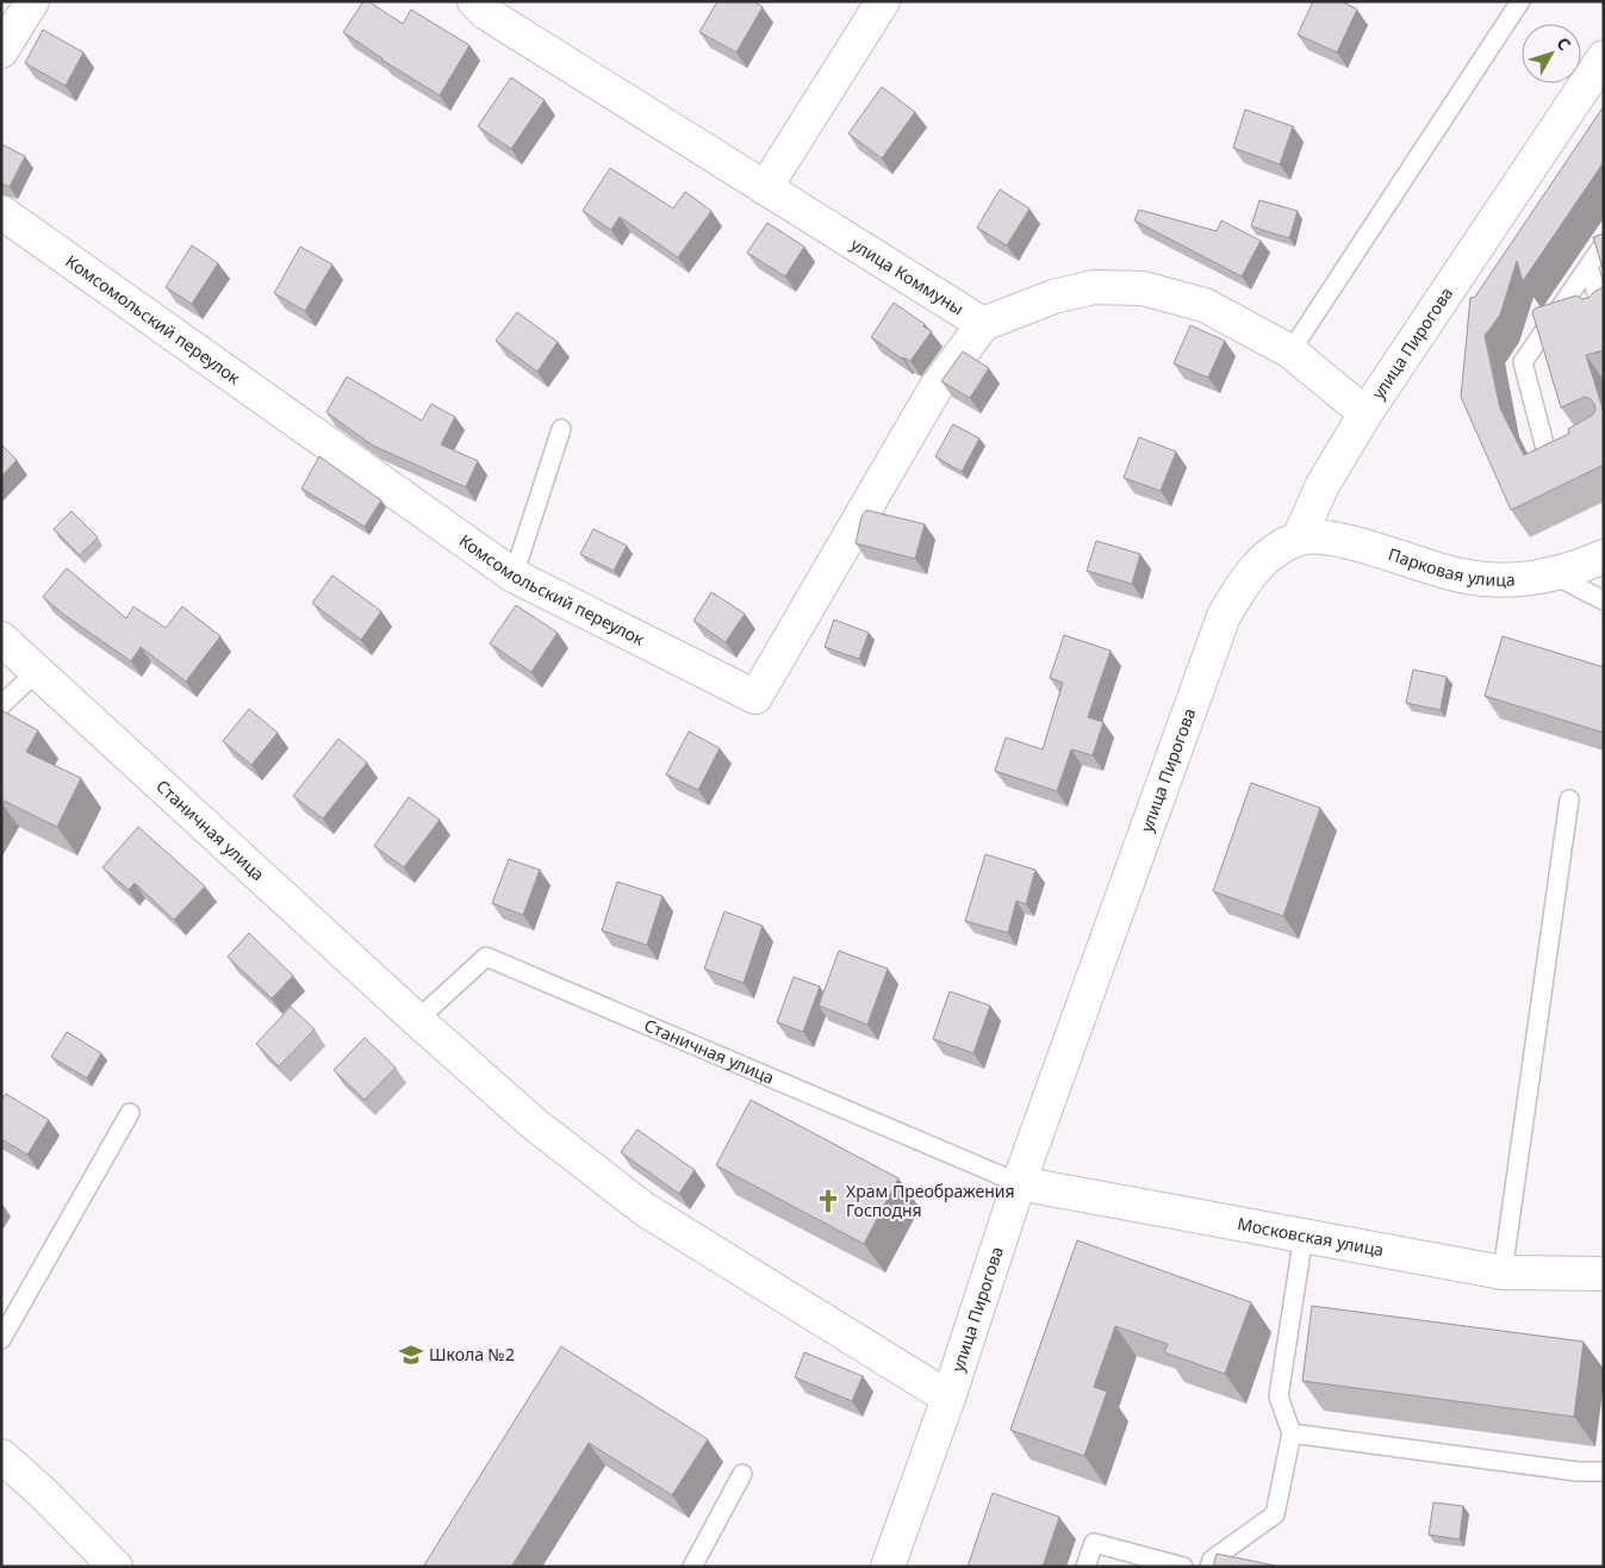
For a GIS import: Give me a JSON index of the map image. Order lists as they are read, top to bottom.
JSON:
{
  "streets": {
    "street": [
      "улица Коммуны",
      "Комсомольский переулок",
      "улица Пирогова",
      "Парковая улица",
      "Станичная улица",
      "Московская улица"
    ]
  },
  "crossings": [
    ["улица Коммуны", "Комсомольский переулок"],
    ["улица Коммуны", "улица Пирогова"],
    ["улица Пирогова", "Парковая улица"],
    ["улица Пирогова", "Станичная улица"],
    ["улица Пирогова", "Московская улица"],
    ["Станичная улица", "Московская улица"]
  ],
  "places": {
    "church": ["Храм Преображения Господня"],
    "school or university": ["Школа №2"]
  },
  "north": "top right"
}
